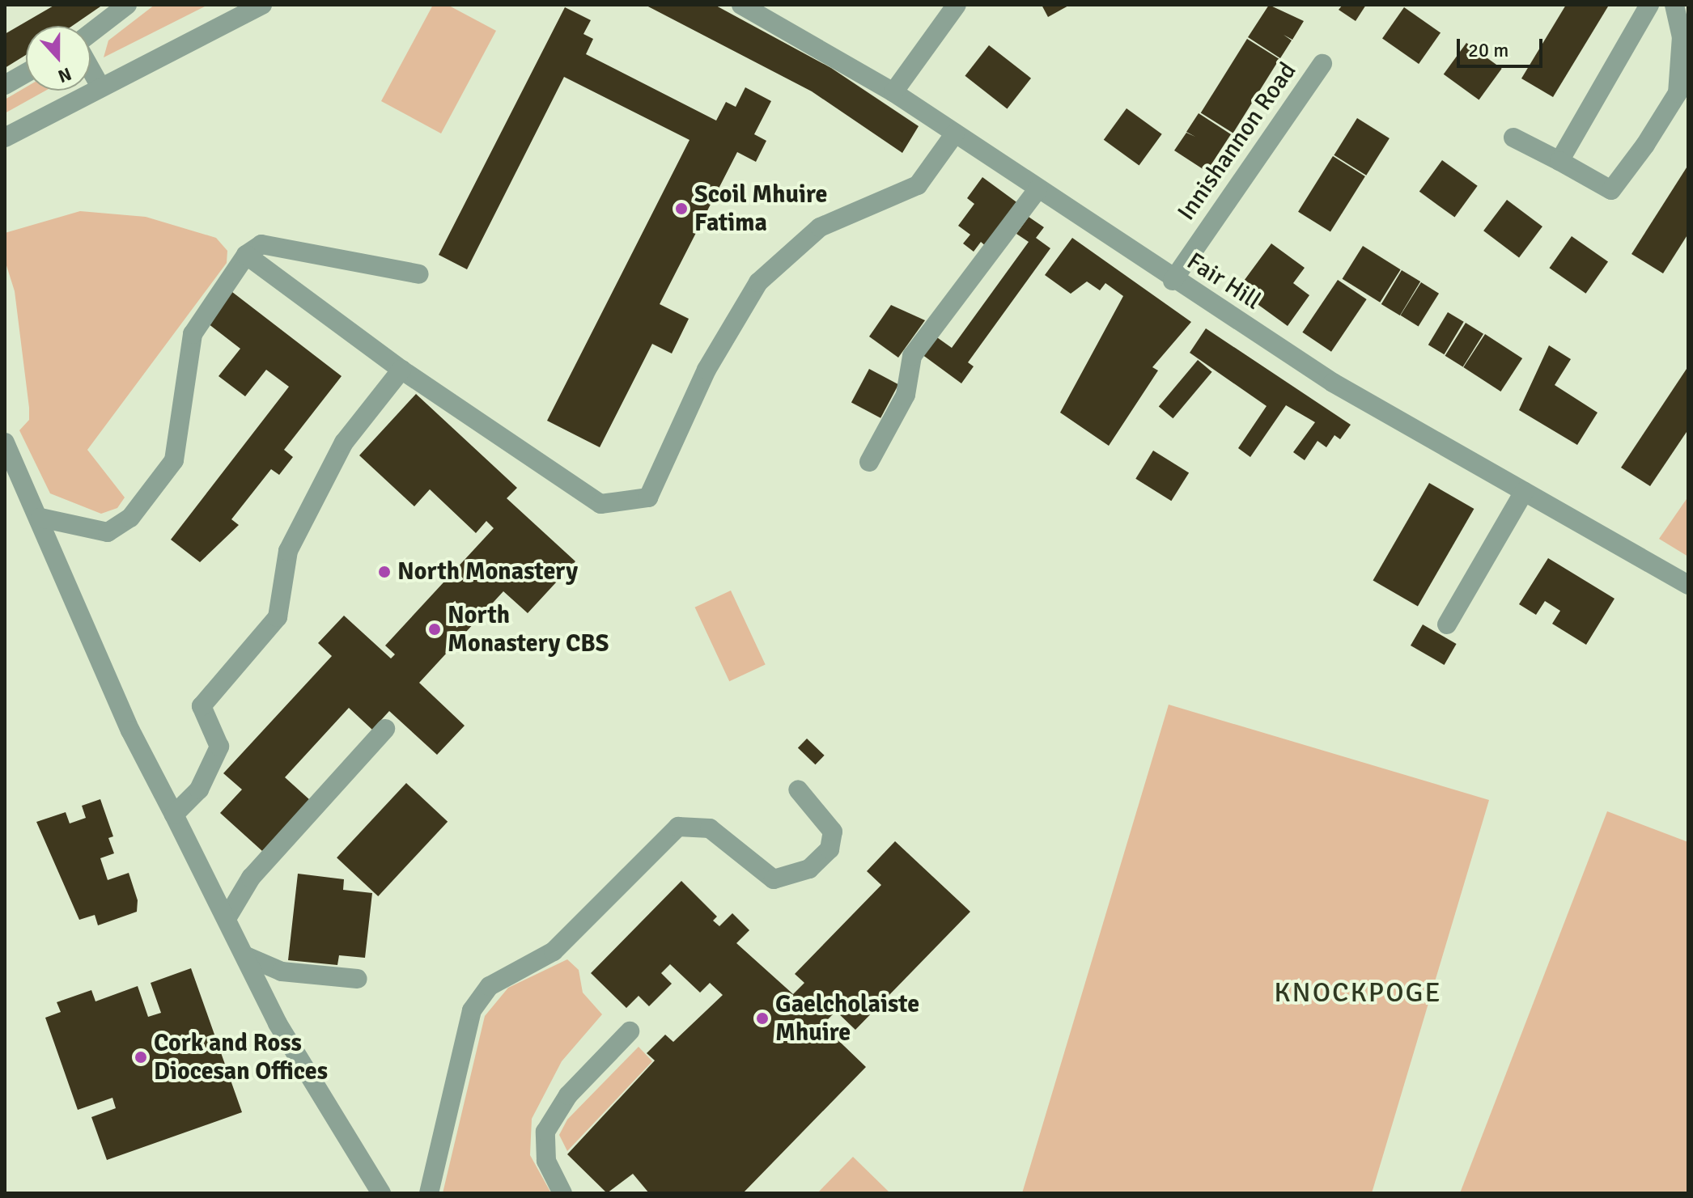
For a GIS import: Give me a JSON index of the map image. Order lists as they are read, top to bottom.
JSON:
{
  "streets": {
    "street": ["Innishannon Road", "Fair Hill"]
  },
  "crossings": [
    ["Innishannon Road", "Fair Hill"]
  ],
  "districts": ["KNOCKPOGE"],
  "places": [
    "Scoil Mhuire Fatima",
    "North Monastery",
    "North Monastery CBS",
    "Gaelcholaiste Mhuire",
    "Cork and Ross Diocesan Offices"
  ],
  "scale_bar": "20 m",
  "north": "bottom"
}
